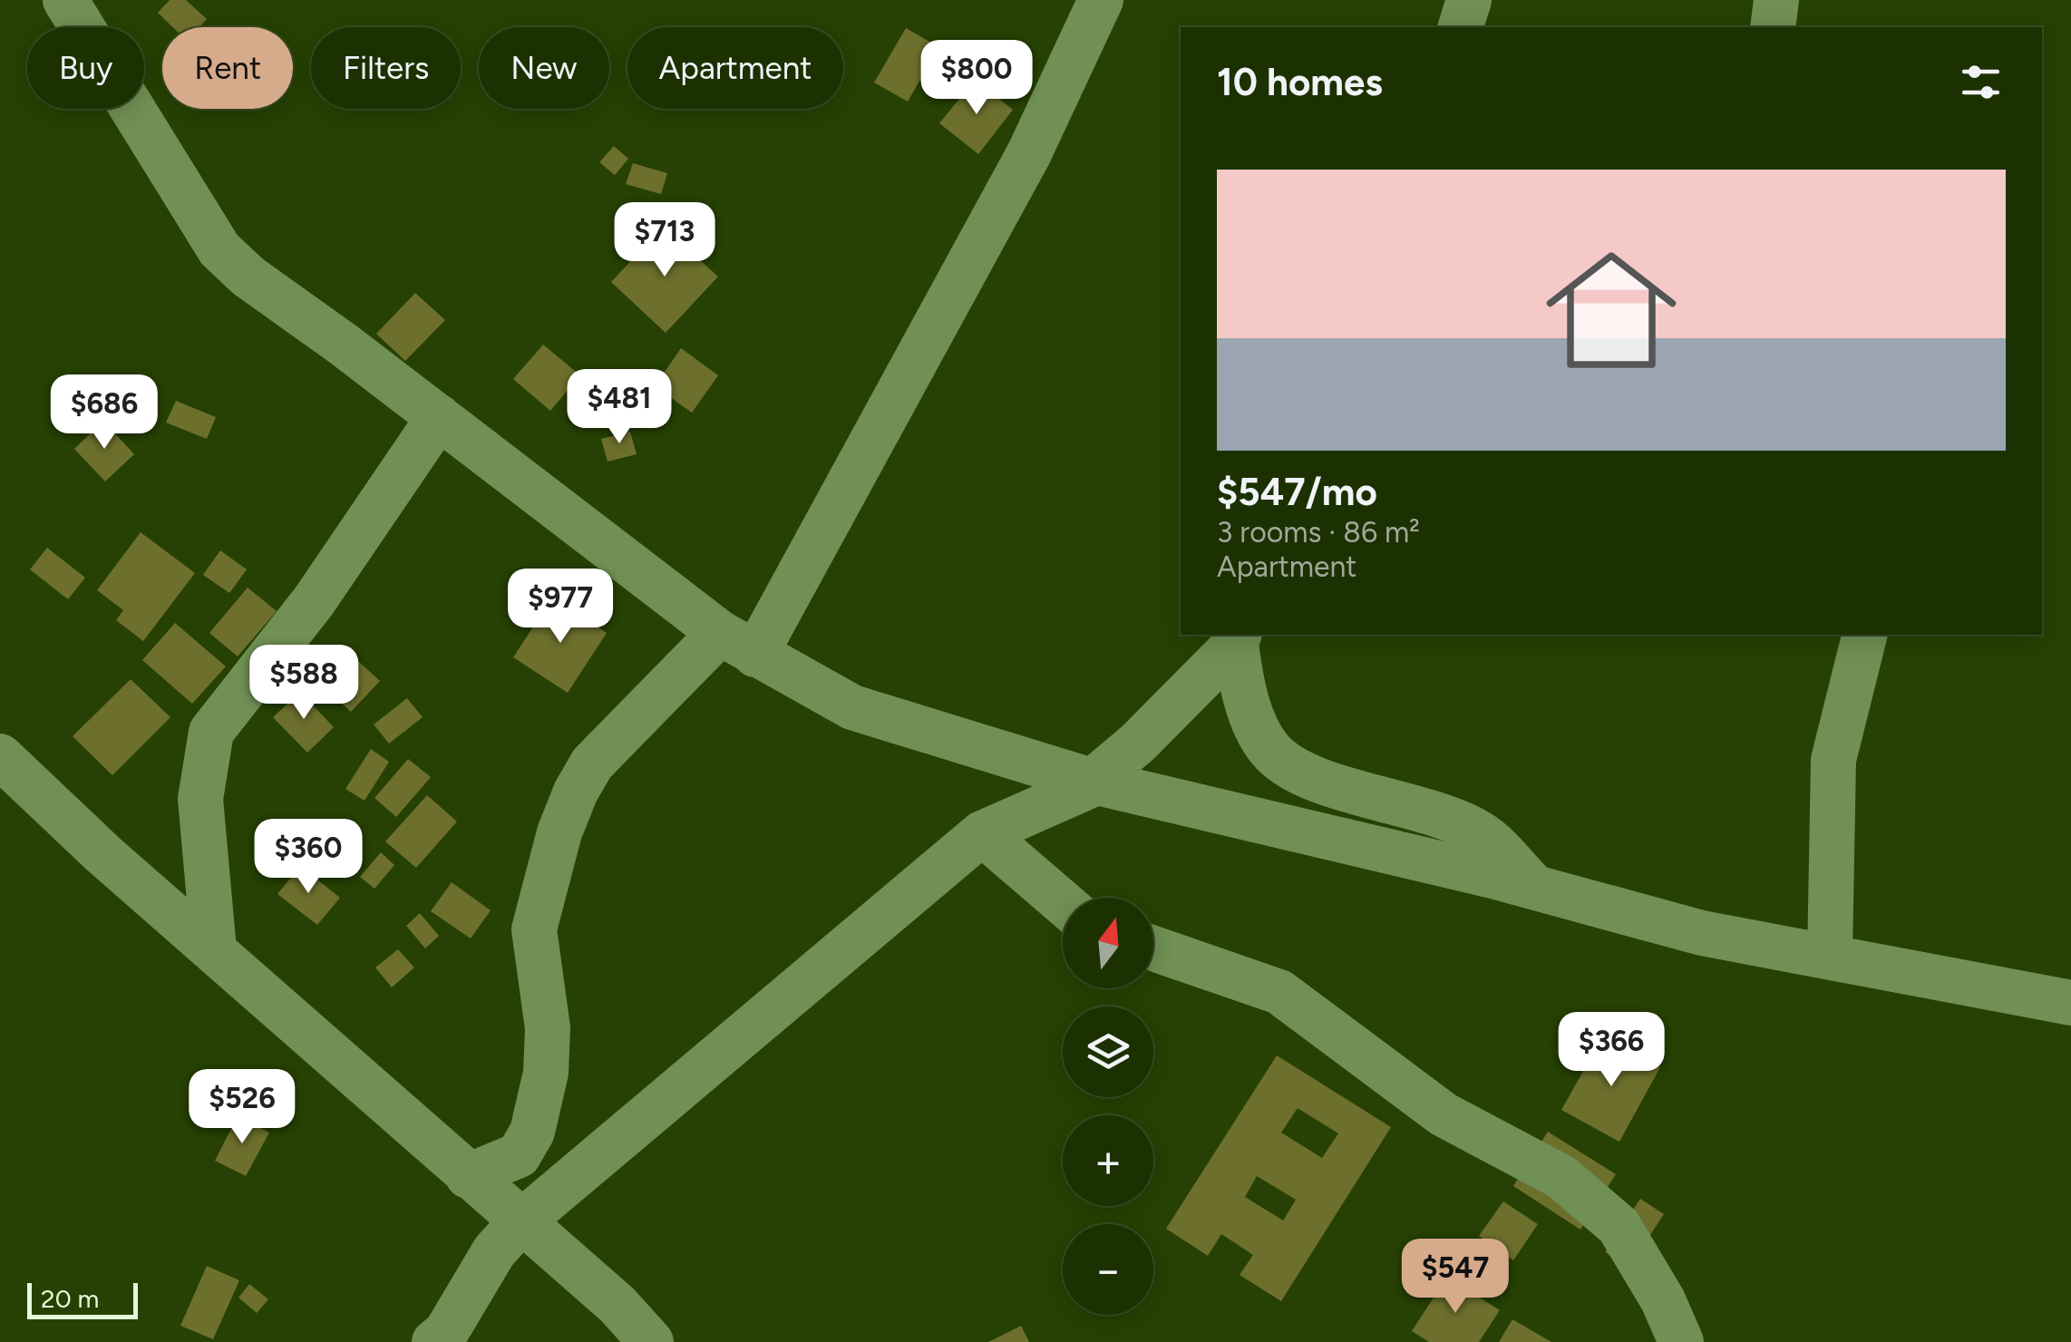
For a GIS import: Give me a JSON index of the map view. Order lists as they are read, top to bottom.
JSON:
{
  "scale_bar": "20 m",
  "north": "top",
  "page": {
    "chip": [
      "Buy",
      "Rent",
      "Filters",
      "New",
      "Apartment"
    ],
    "heading": "10 homes",
    "price": [
      "$800",
      "$713",
      "$481",
      "$686",
      "$977",
      "$588",
      "$360",
      "$366",
      "$526",
      "$547"
    ],
    "list": [
      {
        "name": "$547/mo",
        "note": "3 rooms · 86 m² · Apartment"
      }
    ],
    "map_buttons": ["+", "−"],
    "scale": "20 m"
  }
}
